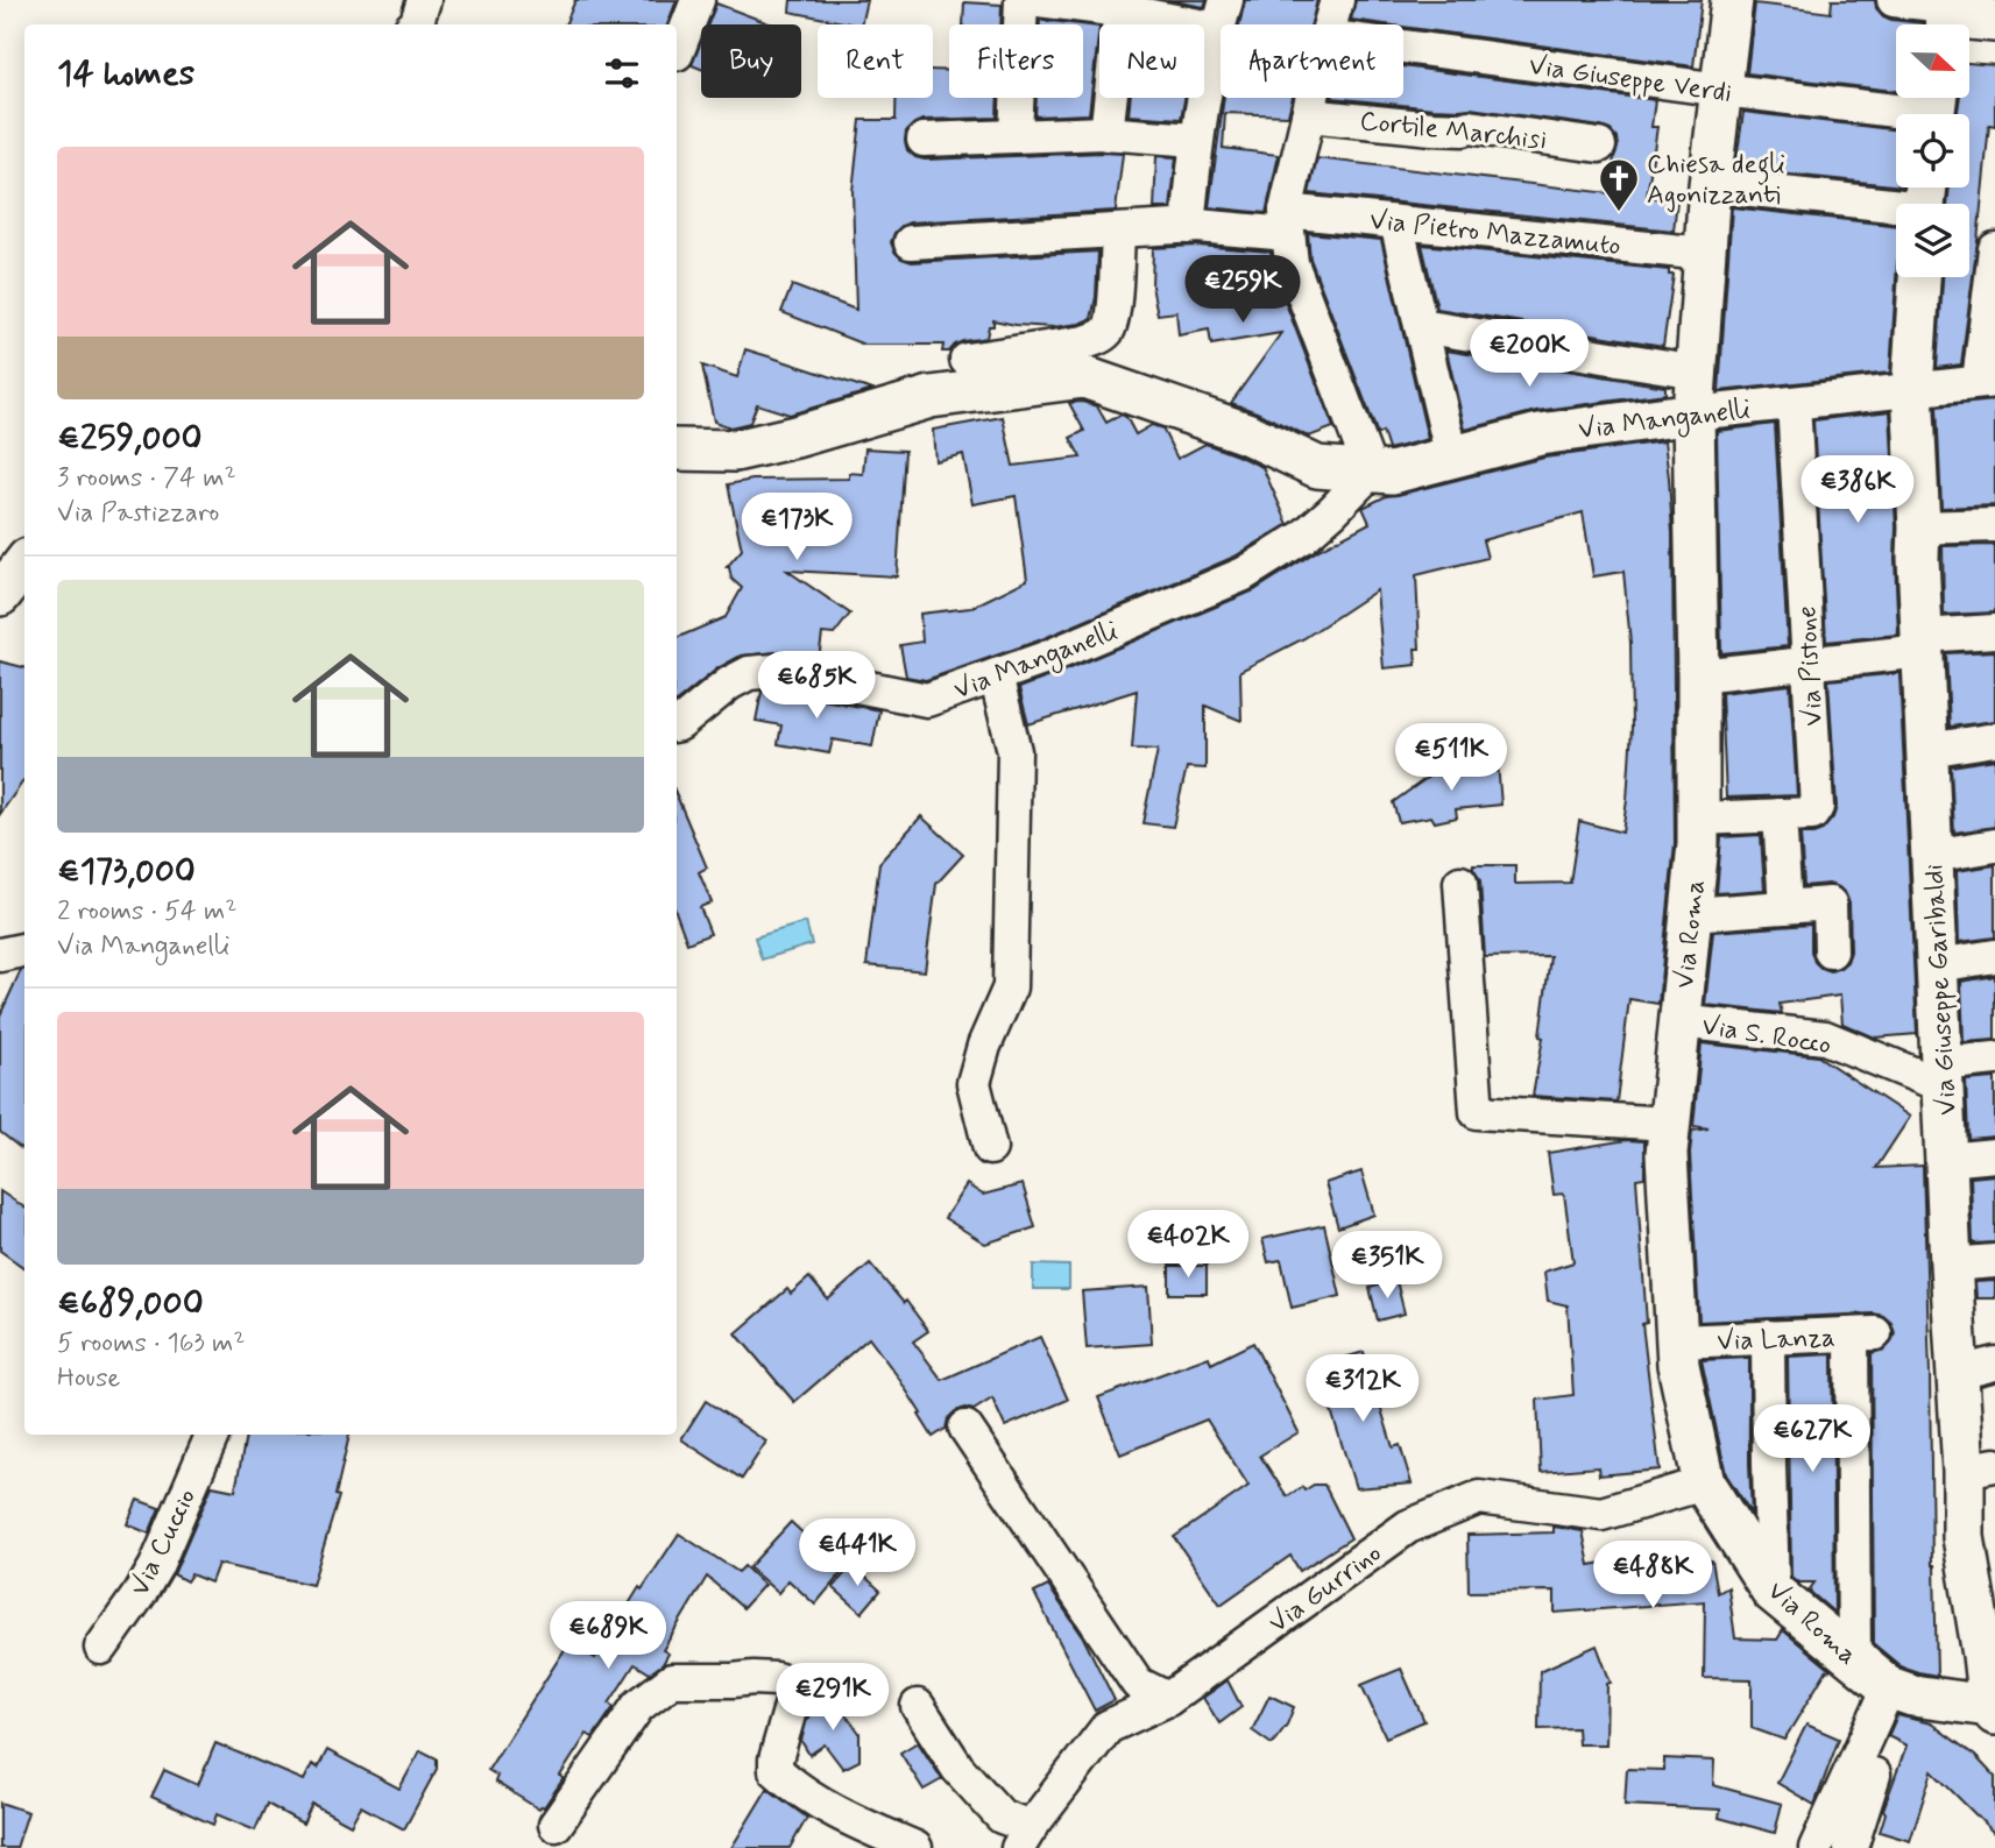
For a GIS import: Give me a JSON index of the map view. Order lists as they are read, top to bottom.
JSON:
{
  "streets": {
    "street": [
      "Via Giuseppe Verdi",
      "Cortile Marchisi",
      "Via Pietro Mazzamuto",
      "Via Manganelli",
      "Via Pistone",
      "Via Roma",
      "Via Giuseppe Garibaldi",
      "Via S. Rocco",
      "Via Lanza",
      "Via Cuccio",
      "Via Gurrino"
    ]
  },
  "crossings": [
    ["Via Giuseppe Verdi", "Via Roma"],
    ["Via Pietro Mazzamuto", "Via Roma"],
    ["Via Manganelli", "Via Pistone"],
    ["Via Manganelli", "Via Roma"],
    ["Via Manganelli", "Via Giuseppe Garibaldi"],
    ["Via Pistone", "Via Roma"],
    ["Via Roma", "Via Giuseppe Garibaldi"],
    ["Via Roma", "Via S. Rocco"],
    ["Via Roma", "Via Lanza"],
    ["Via Roma", "Via Gurrino"],
    ["Via Giuseppe Garibaldi", "Via S. Rocco"]
  ],
  "places": {
    "church": ["Chiesa degli Agonizzanti"]
  },
  "north": "right",
  "page": {
    "chip": [
      "Buy",
      "Rent",
      "Filters",
      "New",
      "Apartment"
    ],
    "heading": "14 homes",
    "list": [
      {
        "name": "€259,000",
        "note": "3 rooms · 74 m² · Via Pastizzaro"
      },
      {
        "name": "€173,000",
        "note": "2 rooms · 54 m² · Via Manganelli"
      },
      {
        "name": "€689,000",
        "note": "5 rooms · 163 m² · House"
      }
    ],
    "price": [
      "€259K",
      "€200K",
      "€386K",
      "€173K",
      "€685K",
      "€511K",
      "€402K",
      "€351K",
      "€312K",
      "€627K",
      "€441K",
      "€488K",
      "€689K",
      "€291K"
    ]
  }
}
